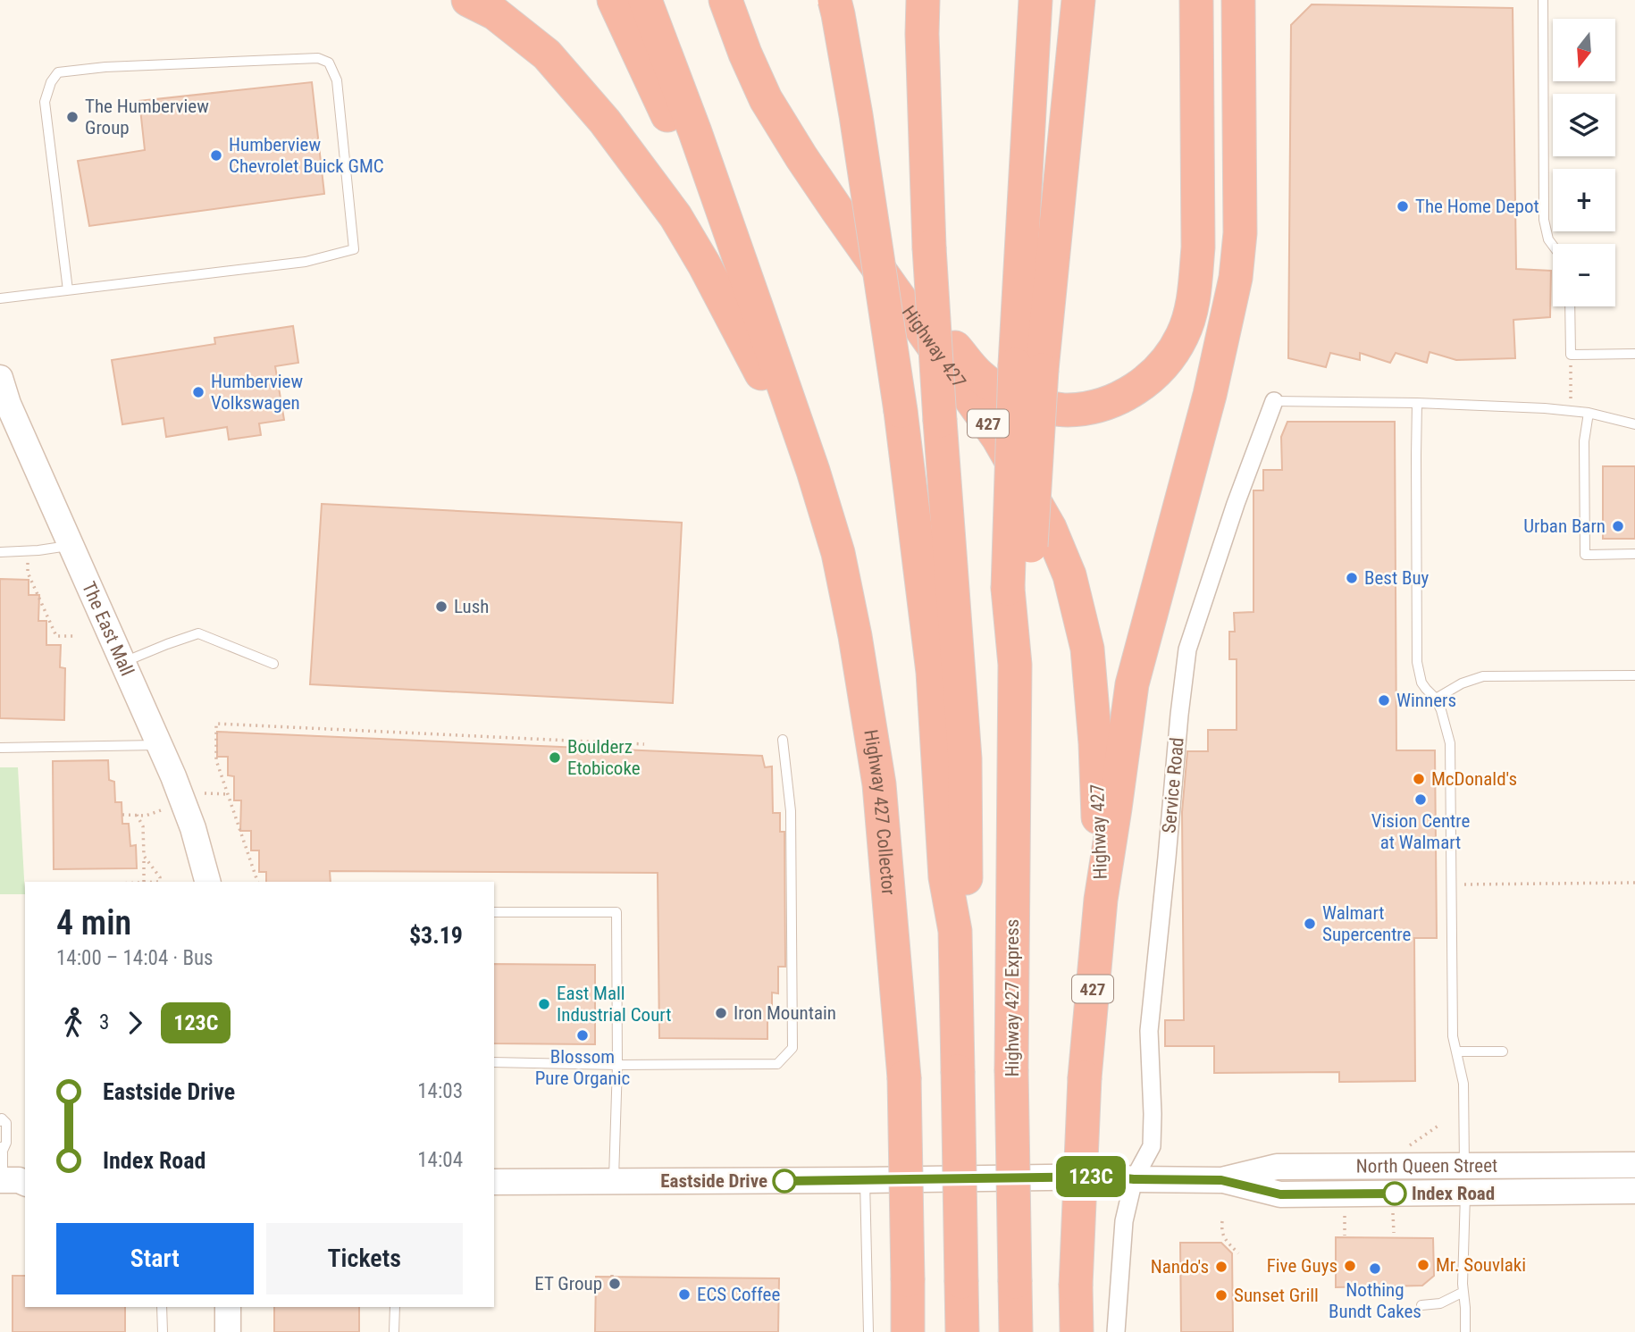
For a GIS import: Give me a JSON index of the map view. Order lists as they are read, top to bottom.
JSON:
{
  "streets": {
    "highway": [
      "Highway 427",
      "427",
      "Highway 427 Collector",
      "Highway 427 Express"
    ],
    "main road": ["The East Mall", "North Queen Street"],
    "street": ["Service Road"]
  },
  "crossings": [
    ["Highway 427", "427"],
    ["Service Road", "North Queen Street"]
  ],
  "places": [
    "The Humberview Group",
    "Humberview Chevrolet Buick GMC",
    "The Home Depot",
    "Humberview Volkswagen",
    "Urban Barn",
    "Best Buy",
    "Lush",
    "Winners",
    "Boulderz Etobicoke",
    "McDonald's",
    "Vision Centre at Walmart",
    "Walmart Supercentre",
    "East Mall Industrial Court",
    "Iron Mountain",
    "Blossom Pure Organic",
    "Eastside Drive",
    "Index Road",
    "Mr. Souvlaki",
    "Five Guys",
    "Nando's",
    "Nothing Bundt Cakes",
    "ET Group",
    "ECS Coffee",
    "Sunset Grill"
  ],
  "lines": ["bus line 123C"],
  "north": "bottom",
  "page": {
    "on_map": "123C",
    "map_buttons": ["+", "−"],
    "heading": ["4 min", "14:00 – 14:04 · Bus", "$3.19"],
    "legs": ["3", "123C"],
    "list": [
      {
        "name": "Eastside Drive",
        "value": "14:03"
      },
      {
        "name": "Index Road",
        "value": "14:04"
      }
    ],
    "buttons": ["Start", "Tickets"]
  }
}
